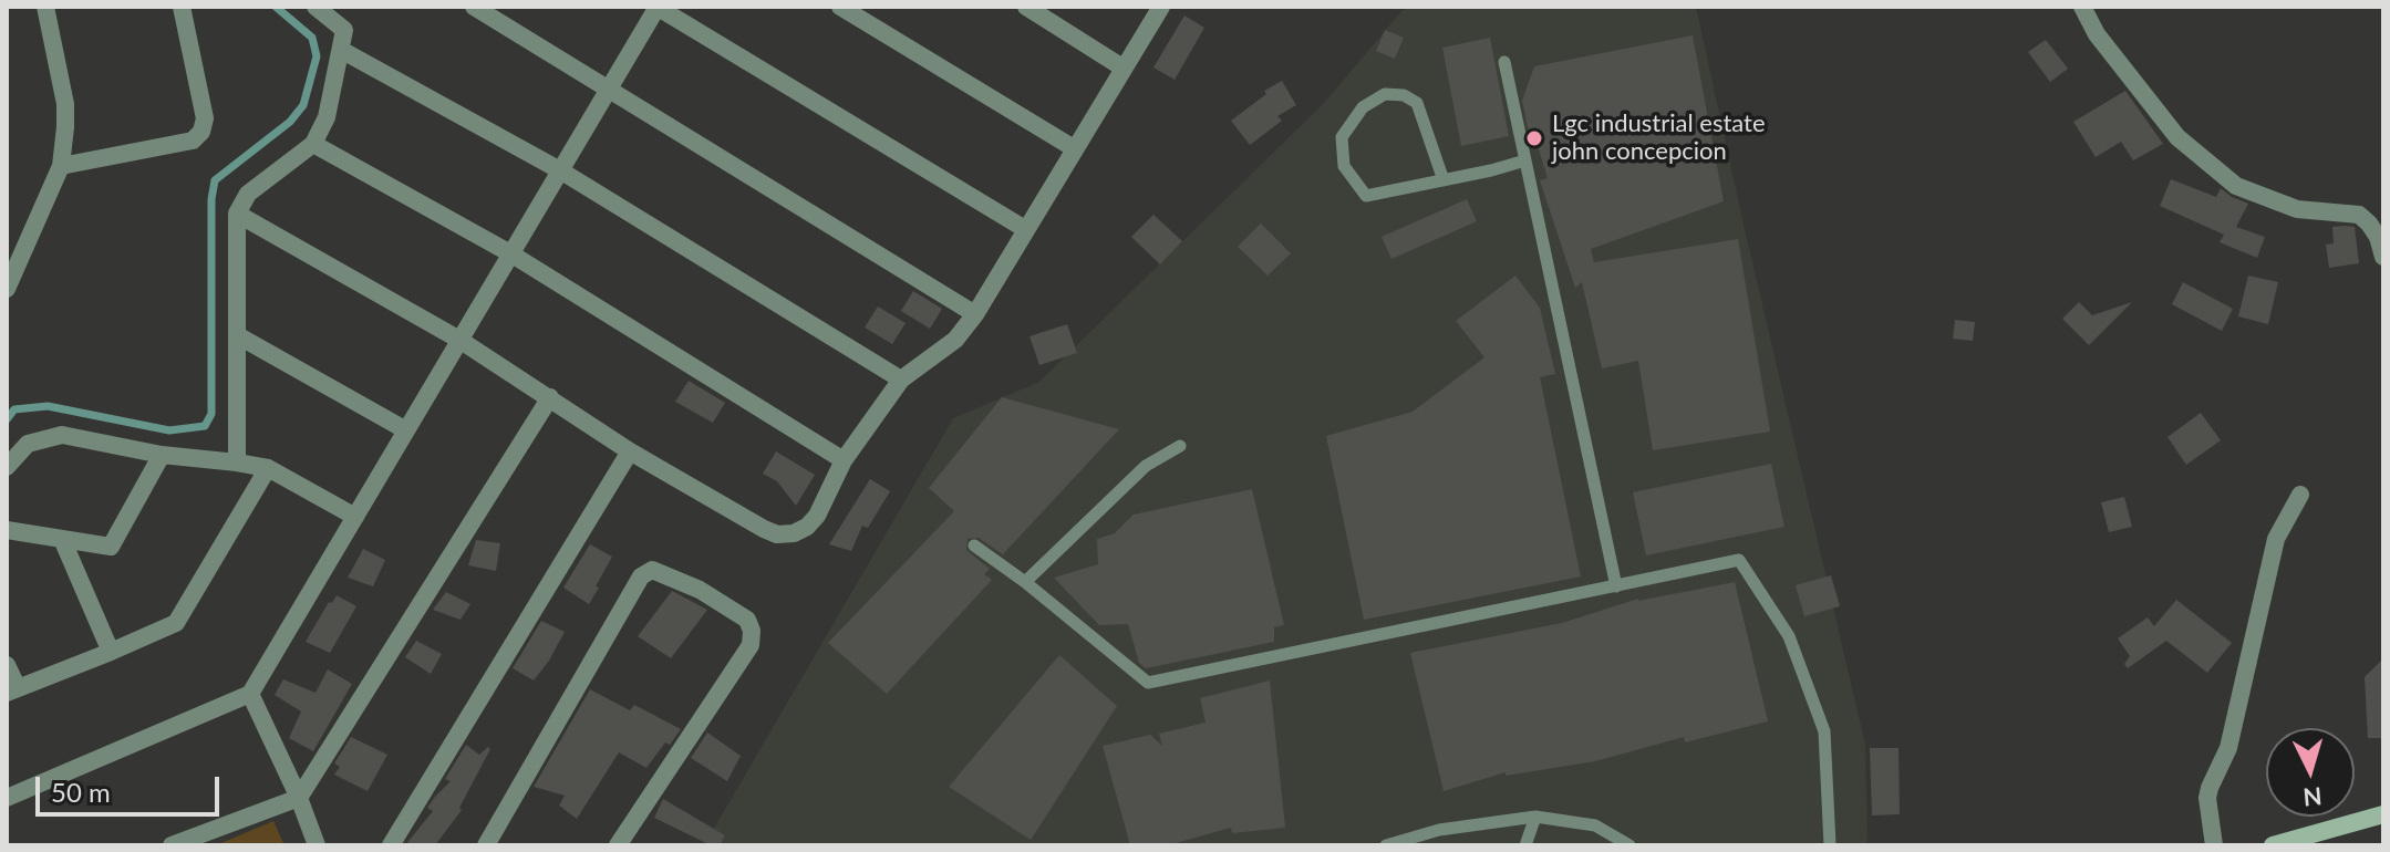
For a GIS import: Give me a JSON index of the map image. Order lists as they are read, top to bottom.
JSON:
{
  "places": ["Lgc industrial estate john concepcion"],
  "scale_bar": "50 m",
  "north": "bottom"
}
